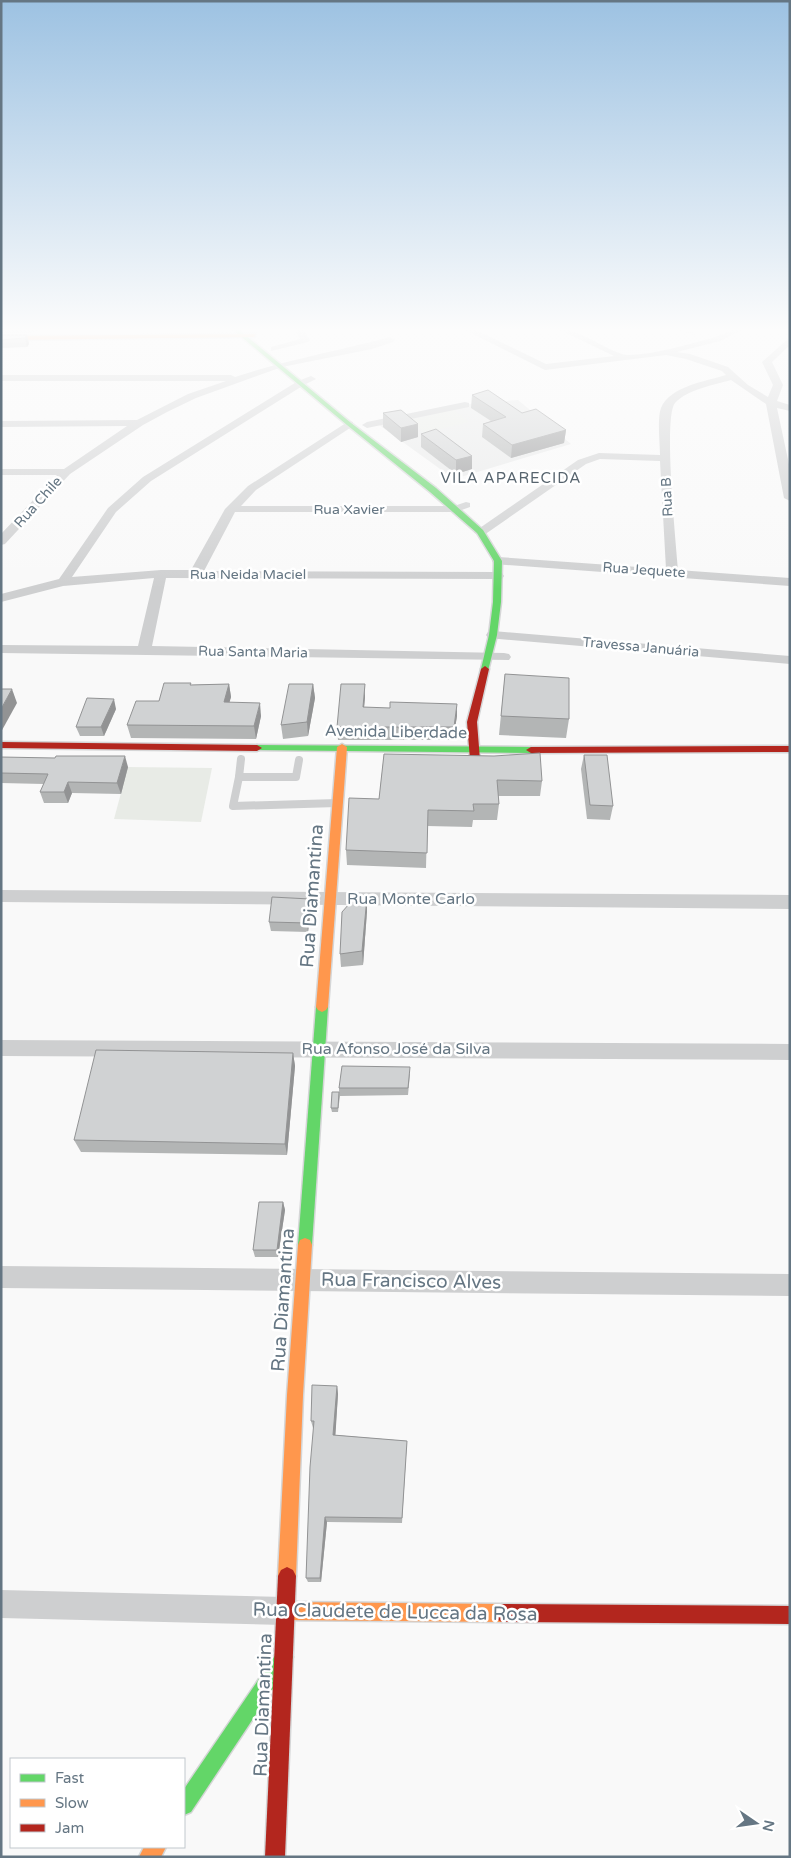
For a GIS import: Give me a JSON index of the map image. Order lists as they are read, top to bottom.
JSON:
{
  "streets": {
    "main road": ["Avenida Liberdade", "Rua Diamantina", "Rua Claudete de Lucca da Rosa"],
    "street": [
      "Rua B",
      "Rua Chile",
      "Rua Xavier",
      "Rua Jequete",
      "Rua Neida Maciel",
      "Travessa Januária",
      "Rua Santa Maria",
      "Rua Monte Carlo",
      "Rua Afonso José da Silva",
      "Rua Francisco Alves"
    ]
  },
  "crossings": [
    ["Rua B", "Rua Jequete"],
    ["Avenida Liberdade", "Rua Diamantina"],
    ["Rua Diamantina", "Rua Monte Carlo"],
    ["Rua Diamantina", "Rua Afonso José da Silva"],
    ["Rua Diamantina", "Rua Francisco Alves"],
    ["Rua Diamantina", "Rua Claudete de Lucca da Rosa"]
  ],
  "districts": ["VILA APARECIDA"],
  "legend": ["Fast", "Slow", "Jam"],
  "north": "right"
}
